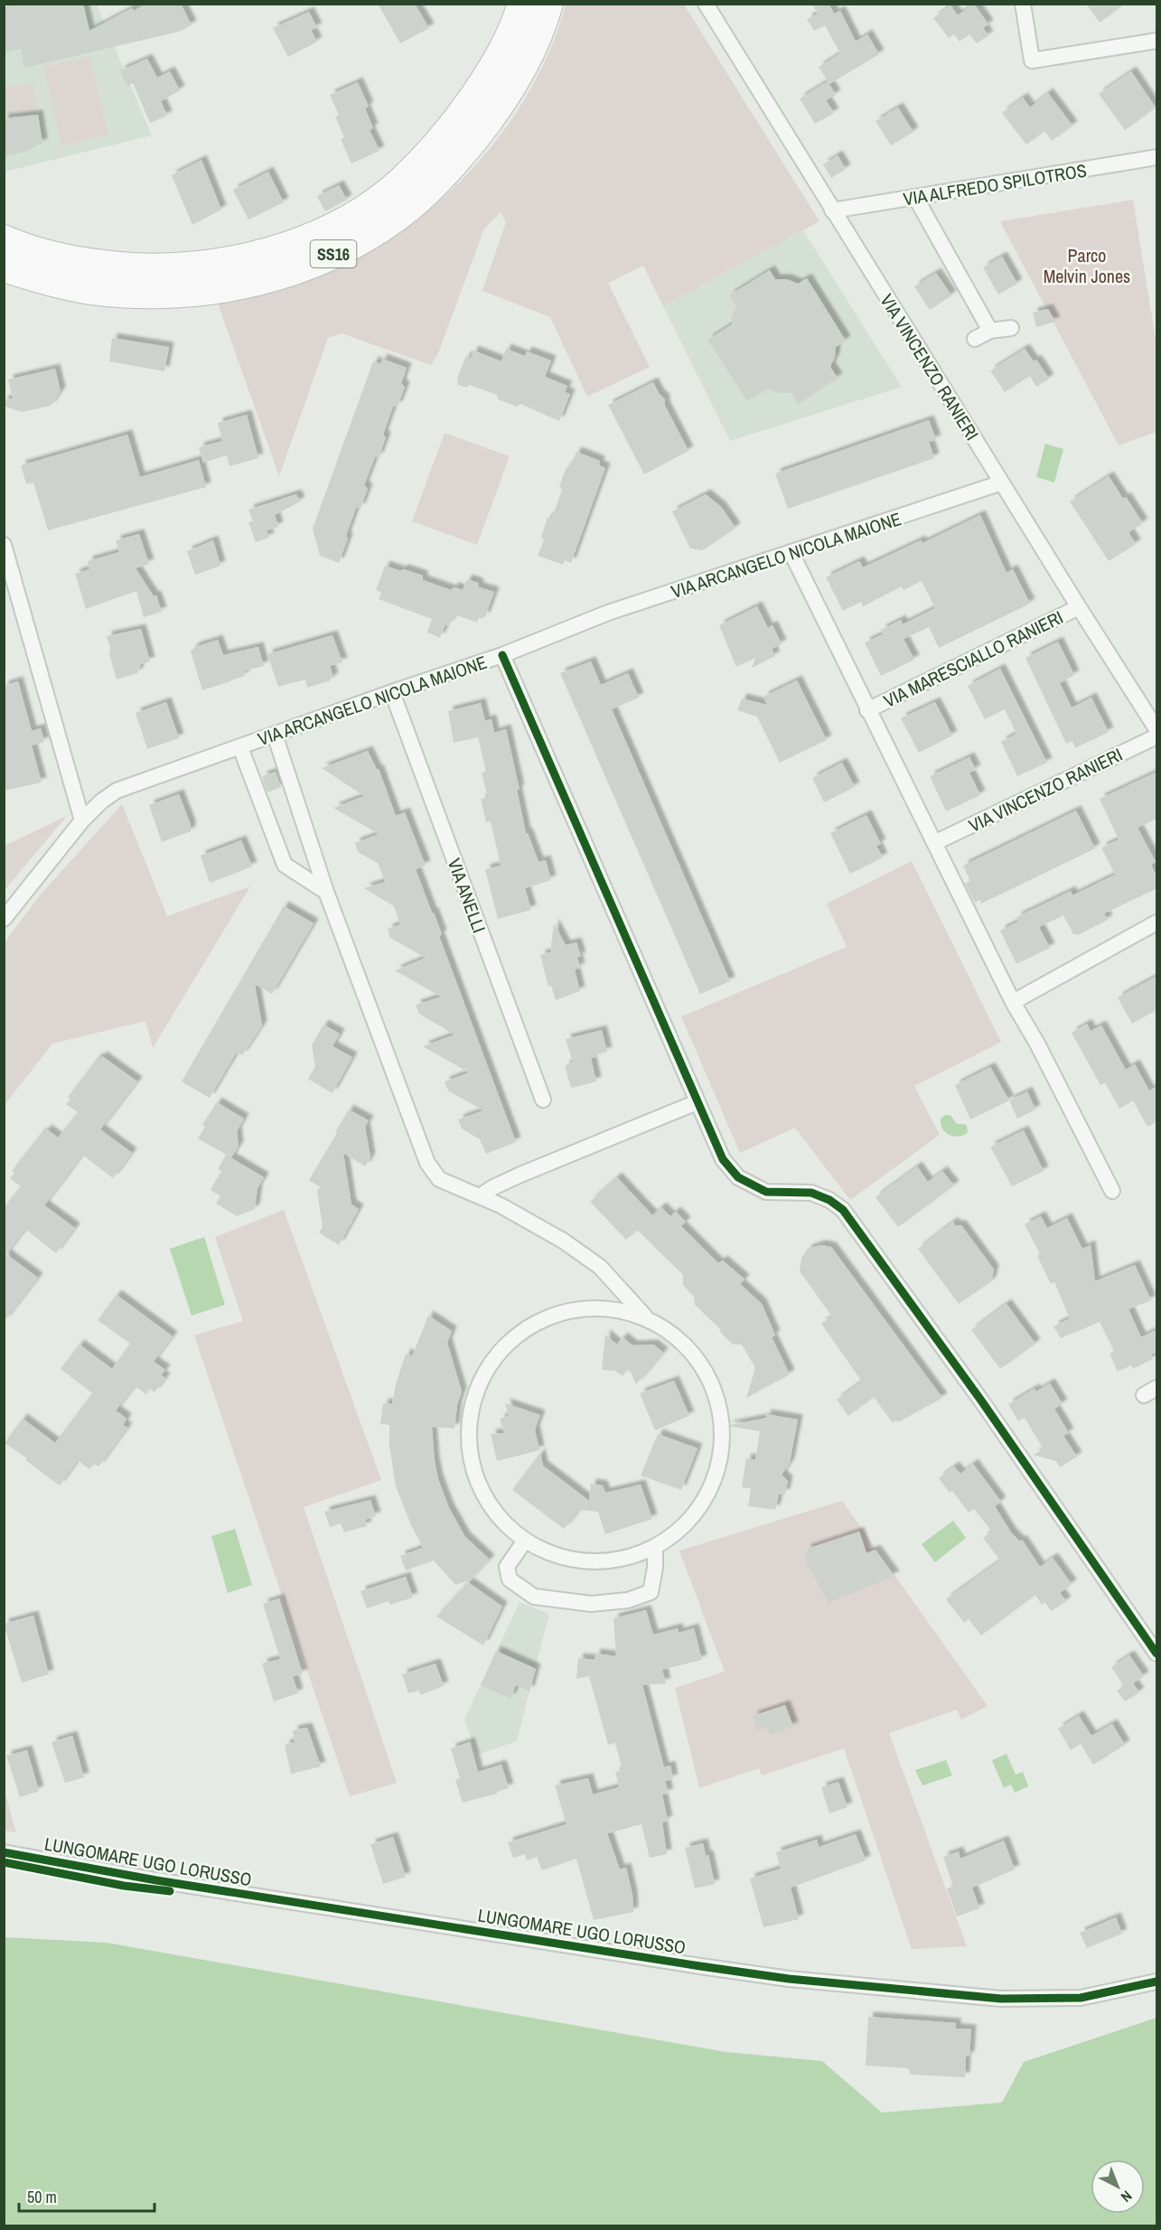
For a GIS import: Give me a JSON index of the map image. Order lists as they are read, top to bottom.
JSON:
{
  "streets": {
    "highway": ["SS16"],
    "street": [
      "VIA ALFREDO SPILOTROS",
      "VIA VINCENZO RANIERI",
      "VIA ARCANGELO NICOLA MAIONE",
      "VIA MARESCIALLO RANIERI",
      "VIA ANELLI",
      "LUNGOMARE UGO LORUSSO"
    ]
  },
  "crossings": [
    ["VIA ALFREDO SPILOTROS", "VIA VINCENZO RANIERI"],
    ["VIA VINCENZO RANIERI", "VIA ARCANGELO NICOLA MAIONE"],
    ["VIA VINCENZO RANIERI", "VIA MARESCIALLO RANIERI"],
    ["VIA ARCANGELO NICOLA MAIONE", "VIA ANELLI"]
  ],
  "parks": ["Parco Melvin Jones"],
  "scale_bar": "50 m",
  "north": "bottom right"
}
